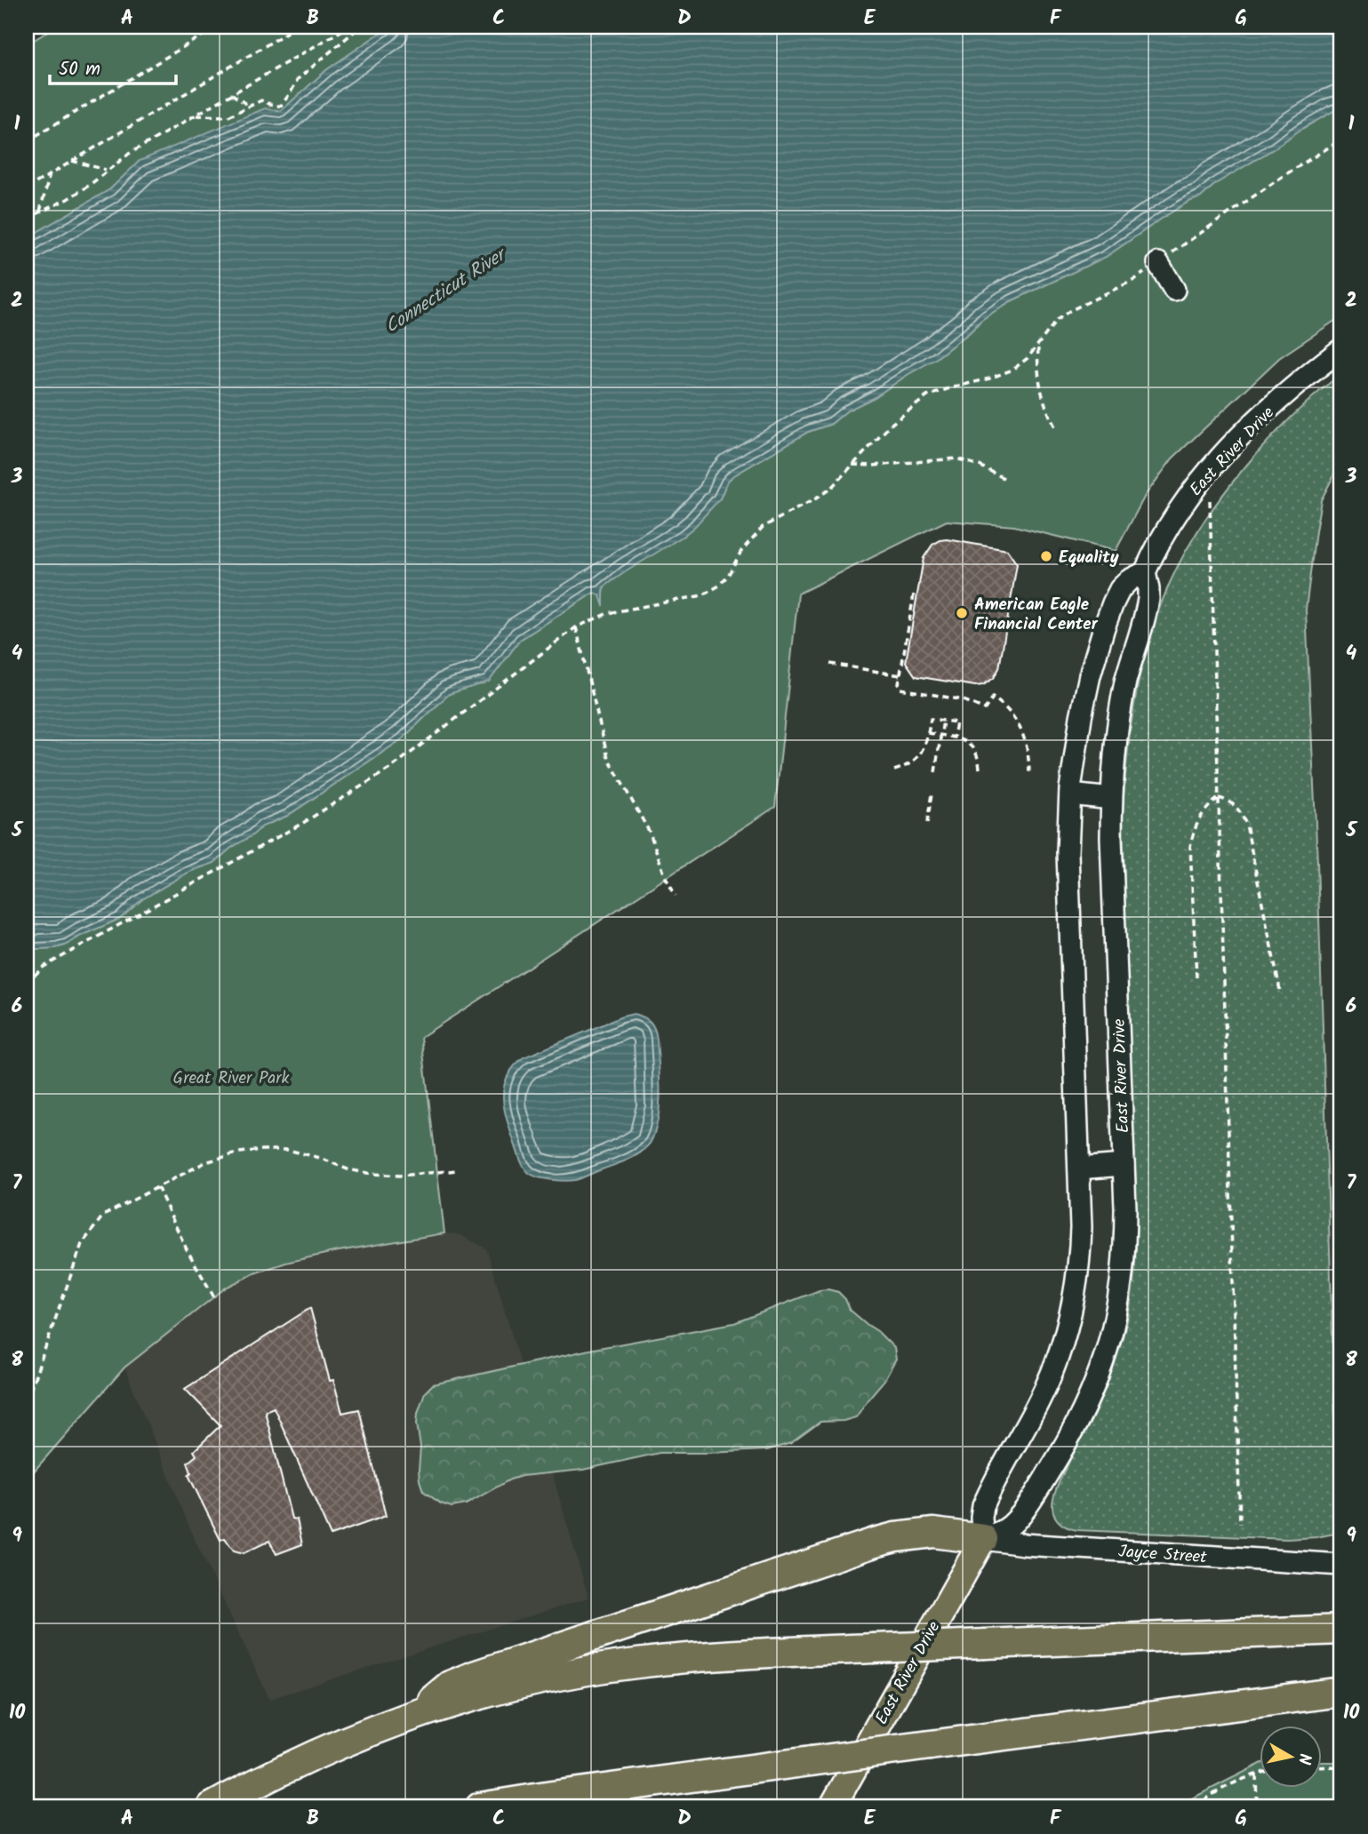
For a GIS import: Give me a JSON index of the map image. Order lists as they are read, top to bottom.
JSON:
{
  "streets": {
    "main road": ["East River Drive"],
    "street": ["Jayce Street"]
  },
  "crossings": [
    ["East River Drive", "Jayce Street"]
  ],
  "water": ["Connecticut River"],
  "parks": ["Great River Park"],
  "places": ["Equality", "American Eagle Financial Center"],
  "scale_bar": "50 m",
  "north": "right",
  "grid": {
    "columns": [
      "A",
      "B",
      "C",
      "D",
      "E",
      "F",
      "G"
    ],
    "rows": [
      "1",
      "2",
      "3",
      "4",
      "5",
      "6",
      "7",
      "8",
      "9",
      "10"
    ]
  }
}
